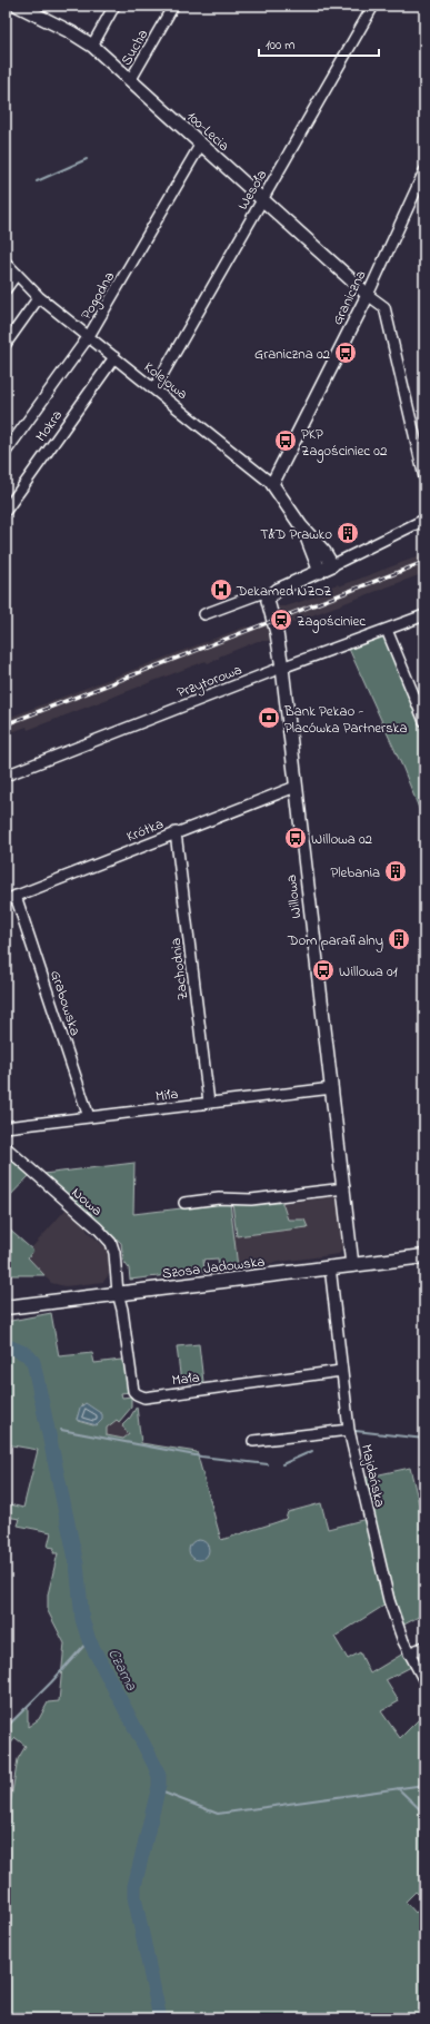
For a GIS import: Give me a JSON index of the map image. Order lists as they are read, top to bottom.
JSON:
{
  "streets": {
    "main road": ["Szosa Jadowska"],
    "street": [
      "Sucha",
      "100-Lecia",
      "Wesoła",
      "Pogodna",
      "Graniczna",
      "Kolejowa",
      "Mokra",
      "Przytorowa",
      "Krótka",
      "Willowa",
      "Zachodnia",
      "Grabowska",
      "Miła",
      "Nowa",
      "Mała",
      "Majdańska"
    ]
  },
  "crossings": [
    ["Sucha", "100-Lecia"],
    ["100-Lecia", "Wesoła"],
    ["100-Lecia", "Pogodna"],
    ["100-Lecia", "Graniczna"],
    ["Wesoła", "Kolejowa"],
    ["Pogodna", "Kolejowa"],
    ["Graniczna", "Kolejowa"],
    ["Kolejowa", "Mokra"],
    ["Przytorowa", "Willowa"],
    ["Krótka", "Willowa"],
    ["Krótka", "Zachodnia"],
    ["Krótka", "Grabowska"],
    ["Willowa", "Miła"],
    ["Willowa", "Szosa Jadowska"],
    ["Zachodnia", "Miła"],
    ["Grabowska", "Miła"],
    ["Nowa", "Szosa Jadowska"],
    ["Nowa", "Mała"],
    ["Szosa Jadowska", "Mała"],
    ["Szosa Jadowska", "Majdańska"],
    ["Mała", "Majdańska"]
  ],
  "water": ["Czarna"],
  "places": {
    "bus stop": [
      "Graniczna 02",
      "PKP Zagościniec 02",
      "Willowa 02",
      "Willowa 01"
    ],
    "building": ["T&D Prawko", "Plebania", "Dom parafialny"],
    "hospital": ["Dekamed NZOZ"],
    "station": ["Zagościniec"],
    "bank": ["Bank Pekao - Placówka Partnerska"]
  },
  "scale_bar": "100 m"
}
